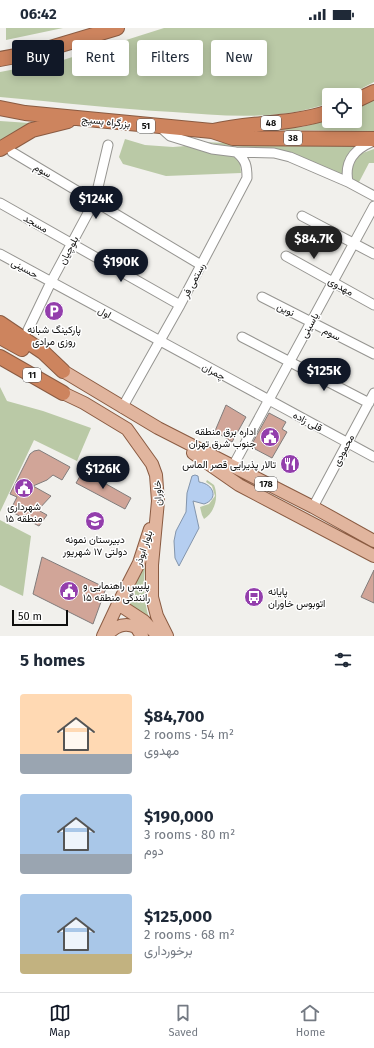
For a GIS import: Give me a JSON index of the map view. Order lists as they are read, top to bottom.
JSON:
{
  "streets": {
    "highway": [
      "بزرگراه بسیج",
      "48",
      "51",
      "38",
      "11"
    ],
    "main road": ["178", "خاوران", "بلوار ابوذر"],
    "street": [
      "سوم",
      "مسجد",
      "بلوچیان",
      "حسینی",
      "رستمی فر",
      "مهدوی",
      "نوین",
      "اول",
      "یاسینی",
      "چمران",
      "قلی زاده",
      "محمودی"
    ]
  },
  "crossings": [
    ["بزرگراه بسیج", "48"],
    ["بزرگراه بسیج", "38"],
    ["48", "38"],
    ["سوم", "بلوچیان"],
    ["سوم", "رستمی فر"],
    ["سوم", "نوین"],
    ["سوم", "یاسینی"],
    ["مسجد", "بلوچیان"],
    ["مسجد", "رستمی فر"],
    ["بلوچیان", "حسینی"],
    ["بلوچیان", "اول"],
    ["حسینی", "اول"],
    ["رستمی فر", "اول"],
    ["رستمی فر", "چمران"],
    ["رستمی فر", "178"],
    ["مهدوی", "یاسینی"],
    ["نوین", "یاسینی"],
    ["اول", "چمران"],
    ["یاسینی", "چمران"],
    ["یاسینی", "قلی زاده"],
    ["یاسینی", "178"],
    ["چمران", "قلی زاده"],
    ["11", "178"],
    ["11", "خاوران"],
    ["قلی زاده", "محمودی"],
    ["محمودی", "178"],
    ["خاوران", "بلوار ابوذر"]
  ],
  "places": {
    "parking": ["پارکینگ شبانه روزی مرادی"],
    "public building": ["اداره برق منطقه جنوب شرق تهران", "شهرداری منطقه ۱۵", "پلیس راهنمایی و رانندگی منطقه ۱۵"],
    "restaurant": ["تالار پذیرایی قصر الماس"],
    "school or university": ["دبیرستان نمونه دولتی ۱۷ شهریور"],
    "bus stop": ["پایانه اتوبوس خاوران"]
  },
  "scale_bar": "50 m",
  "page": {
    "status": "06:42",
    "chip": [
      "Buy",
      "Rent",
      "Filters",
      "New"
    ],
    "price": [
      "$124K",
      "$84.7K",
      "$190K",
      "$125K",
      "$126K"
    ],
    "scale": "50 m",
    "heading": "5 homes",
    "list": [
      {
        "name": "$84,700",
        "note": "2 rooms · 54 m² · مهدوی"
      },
      {
        "name": "$190,000",
        "note": "3 rooms · 80 m² · دوم"
      },
      {
        "name": "$125,000",
        "note": "2 rooms · 68 m² · برخورداری"
      }
    ],
    "tabs": ["Map", "Saved", "Home"]
  }
}
